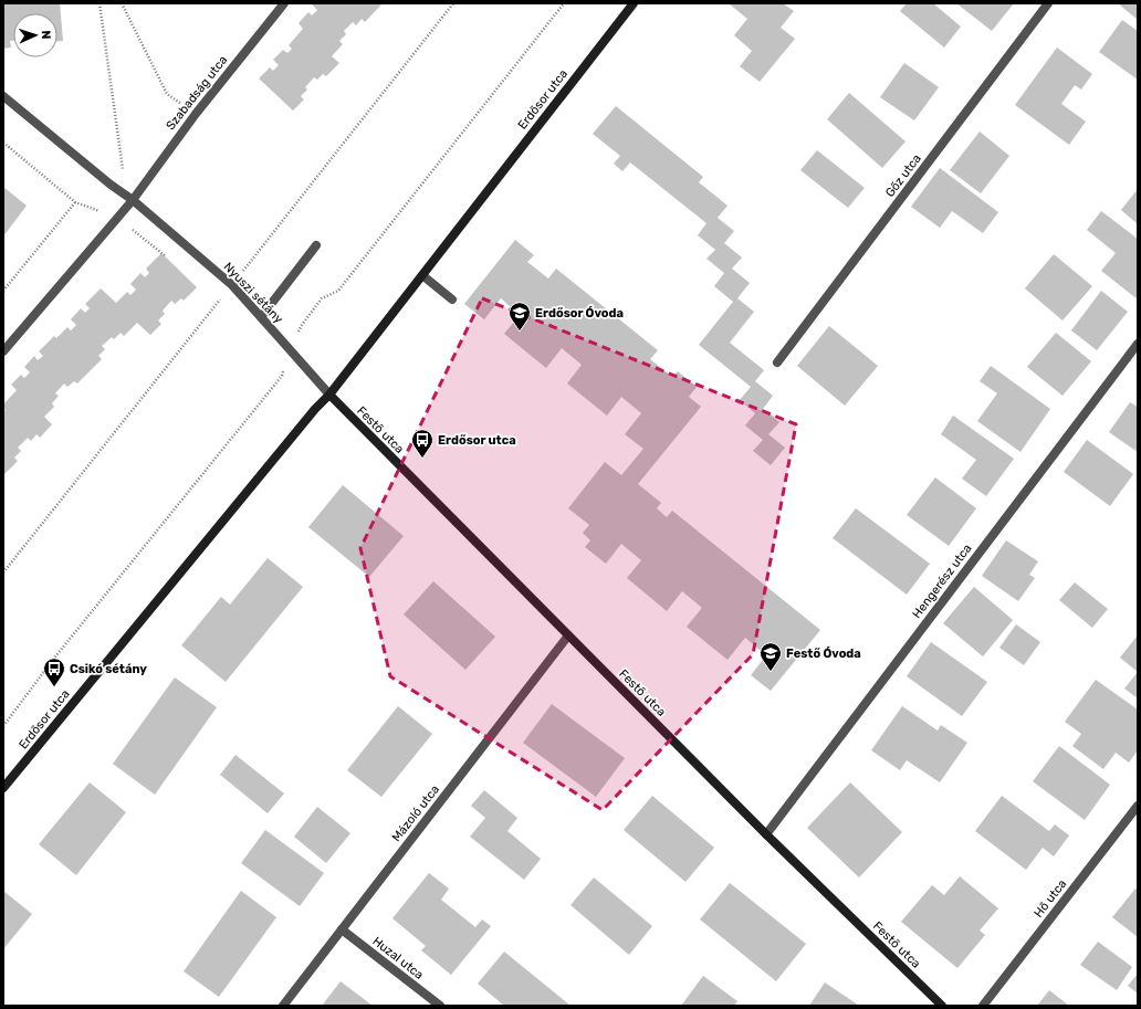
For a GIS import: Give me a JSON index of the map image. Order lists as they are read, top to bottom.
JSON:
{
  "streets": {
    "street": [
      "Szabadság utca",
      "Erdősor utca",
      "Gőz utca",
      "Nyuszi sétány",
      "Festő utca",
      "Hengerész utca",
      "Mázoló utca",
      "Hő utca",
      "Huzal utca"
    ]
  },
  "crossings": [
    ["Szabadság utca", "Nyuszi sétány"],
    ["Erdősor utca", "Nyuszi sétány"],
    ["Erdősor utca", "Festő utca"],
    ["Nyuszi sétány", "Festő utca"],
    ["Festő utca", "Hengerész utca"],
    ["Festő utca", "Mázoló utca"],
    ["Mázoló utca", "Huzal utca"]
  ],
  "places": {
    "school or university": ["Erdősor Óvoda", "Festő Óvoda"],
    "bus stop": ["Erdősor utca", "Csikó sétány"]
  },
  "north": "right"
}
